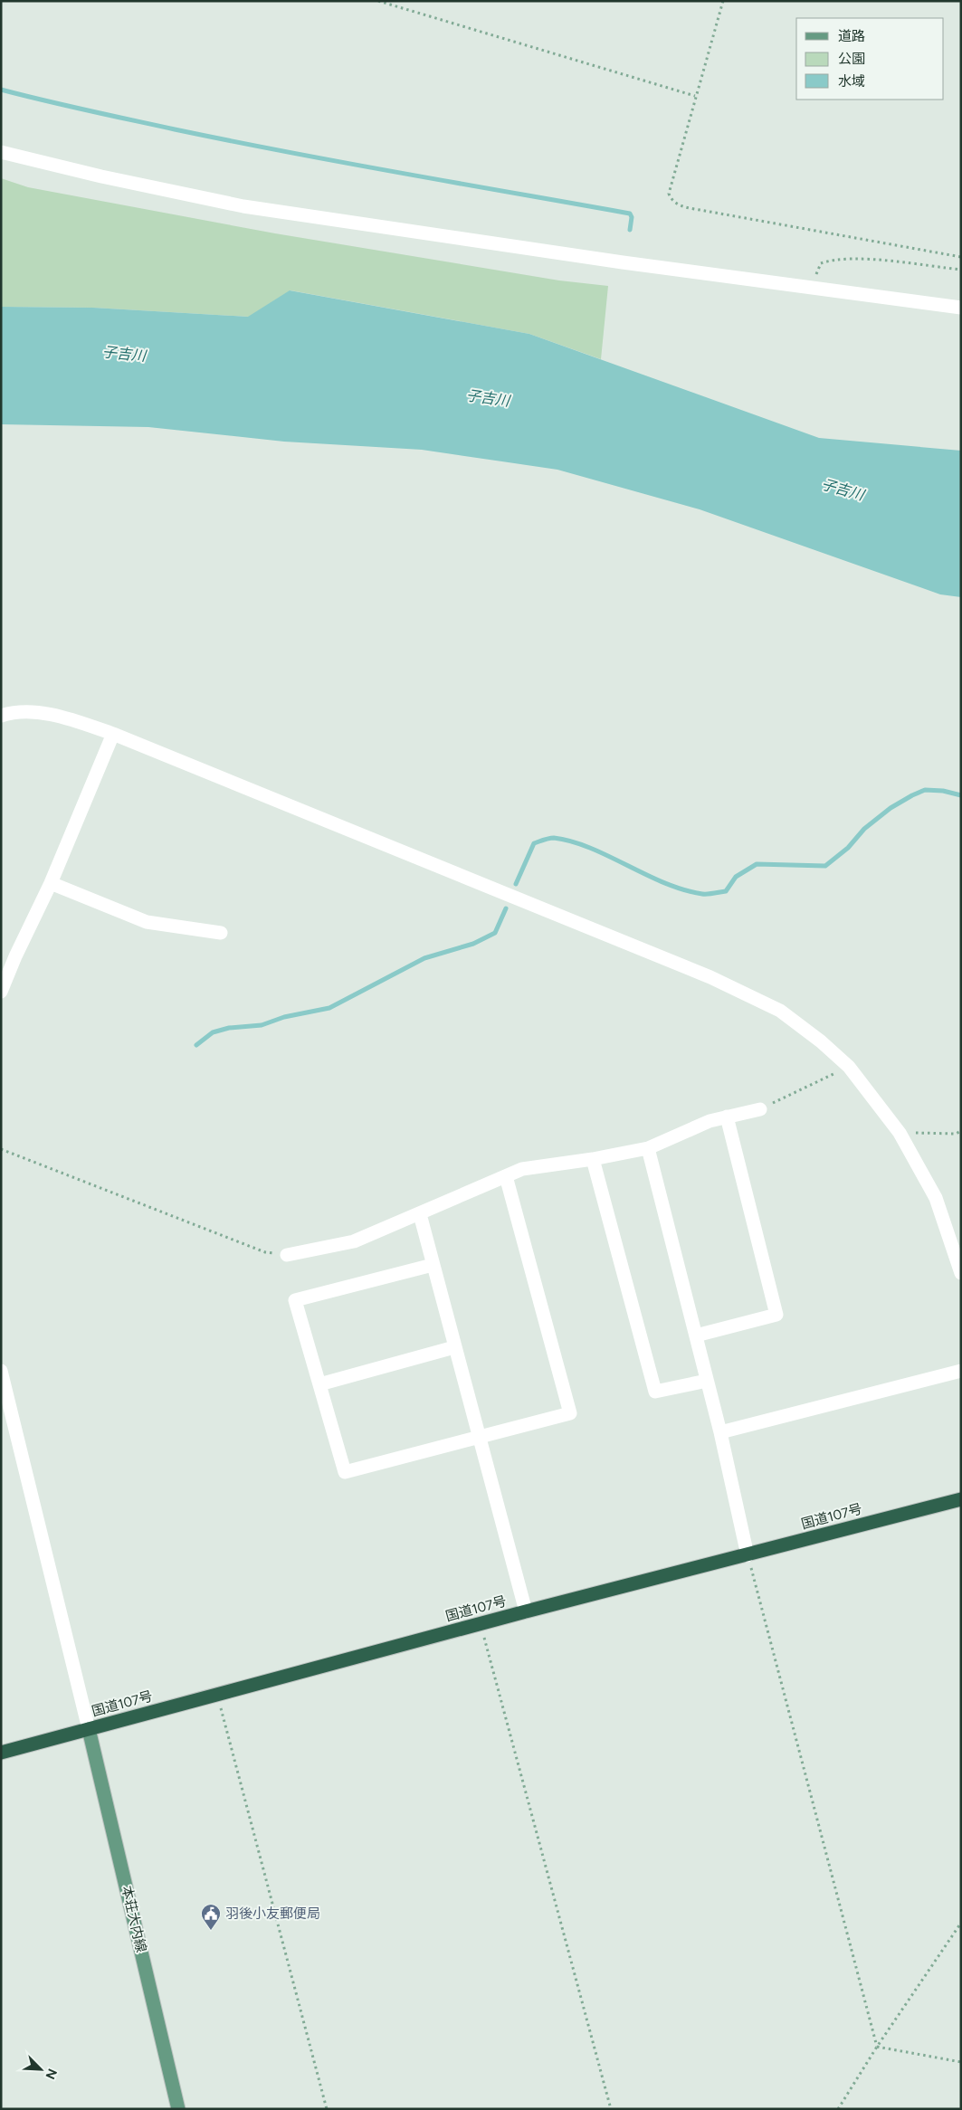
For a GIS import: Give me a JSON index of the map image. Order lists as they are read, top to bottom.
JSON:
{
  "streets": {
    "highway": ["国道107号"],
    "main road": ["本荘大内線"]
  },
  "crossings": [
    ["国道107号", "本荘大内線"]
  ],
  "water": ["子吉川"],
  "places": {
    "public building": ["羽後小友郵便局"]
  },
  "legend": ["道路", "公園", "水域"],
  "north": "bottom right"
}
